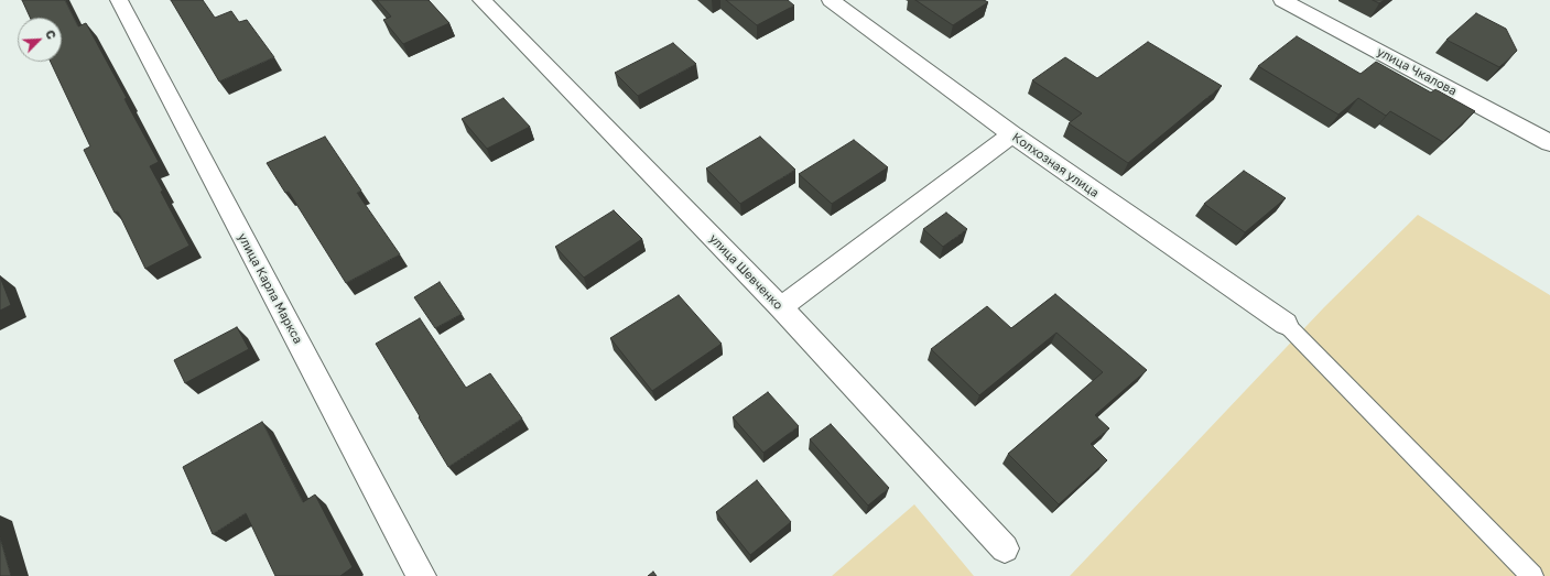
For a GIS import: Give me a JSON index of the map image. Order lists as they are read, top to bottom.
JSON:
{
  "streets": {
    "street": [
      "улица Чкалова",
      "Колхозная улица",
      "улица Шевченко",
      "улица Карла Маркса"
    ]
  },
  "north": "top right"
}
